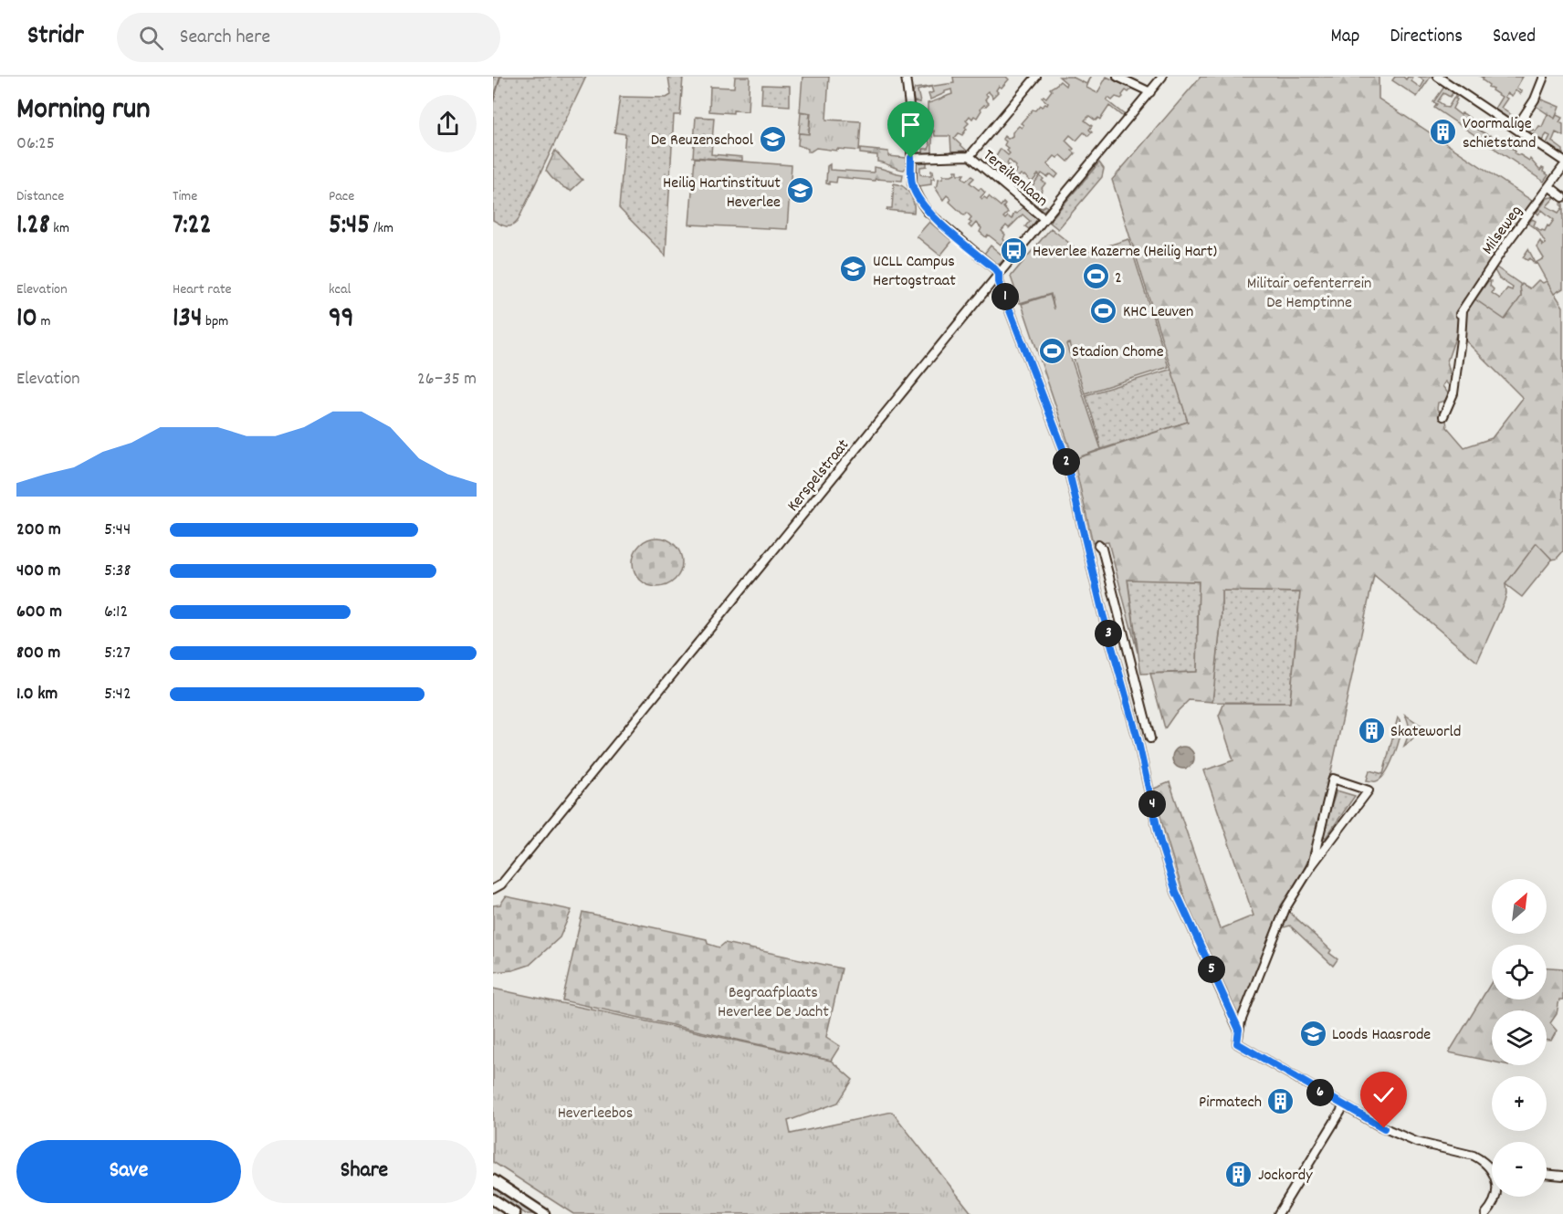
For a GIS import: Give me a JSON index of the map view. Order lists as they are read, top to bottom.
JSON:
{
  "streets": {
    "street": ["Tereikenlaan", "Milseweg", "Kerspelstraat"]
  },
  "crossings": [
    ["Tereikenlaan", "Kerspelstraat"]
  ],
  "parks": ["Militair oefenterrein De Hemptinne", "Begraafplaats Heverlee De Jacht", "Heverleebos"],
  "places": {
    "building": [
      "Voormalige schietstand",
      "Skateworld",
      "Pirmatech",
      "Jockordy"
    ],
    "school or university": [
      "De Reuzenschool",
      "Heilig Hartinstituut Heverlee",
      "UCLL Campus Hertogstraat",
      "Loods Haasrode"
    ],
    "bus stop": ["Heverlee Kazerne (Heilig Hart)"],
    "sports": ["2", "KHC Leuven", "Stadion Chome"]
  },
  "north": "top right",
  "page": {
    "header": "Stridr",
    "search": "Search here",
    "nav": ["Map", "Directions", "Saved"],
    "heading": ["Morning run", "06:25"],
    "stats": [
      ["Distance", "1.28 km"],
      ["Time", "7:22"],
      ["Pace", "5:45 /km"],
      ["Elevation", "10 m"],
      ["Heart rate", "134 bpm"],
      ["kcal", "99"]
    ],
    "pins": [
      "1",
      "2",
      "3",
      "4",
      "5",
      "6"
    ],
    "chart": ["Elevation", "26–35 m"],
    "list": [
      {
        "name": "200 m",
        "note": "5:44"
      },
      {
        "name": "400 m",
        "note": "5:38"
      },
      {
        "name": "600 m",
        "note": "6:12"
      },
      {
        "name": "800 m",
        "note": "5:27"
      },
      {
        "name": "1.0 km",
        "note": "5:42"
      }
    ],
    "map_buttons": ["+", "−"],
    "buttons": ["Save", "Share"]
  }
}
